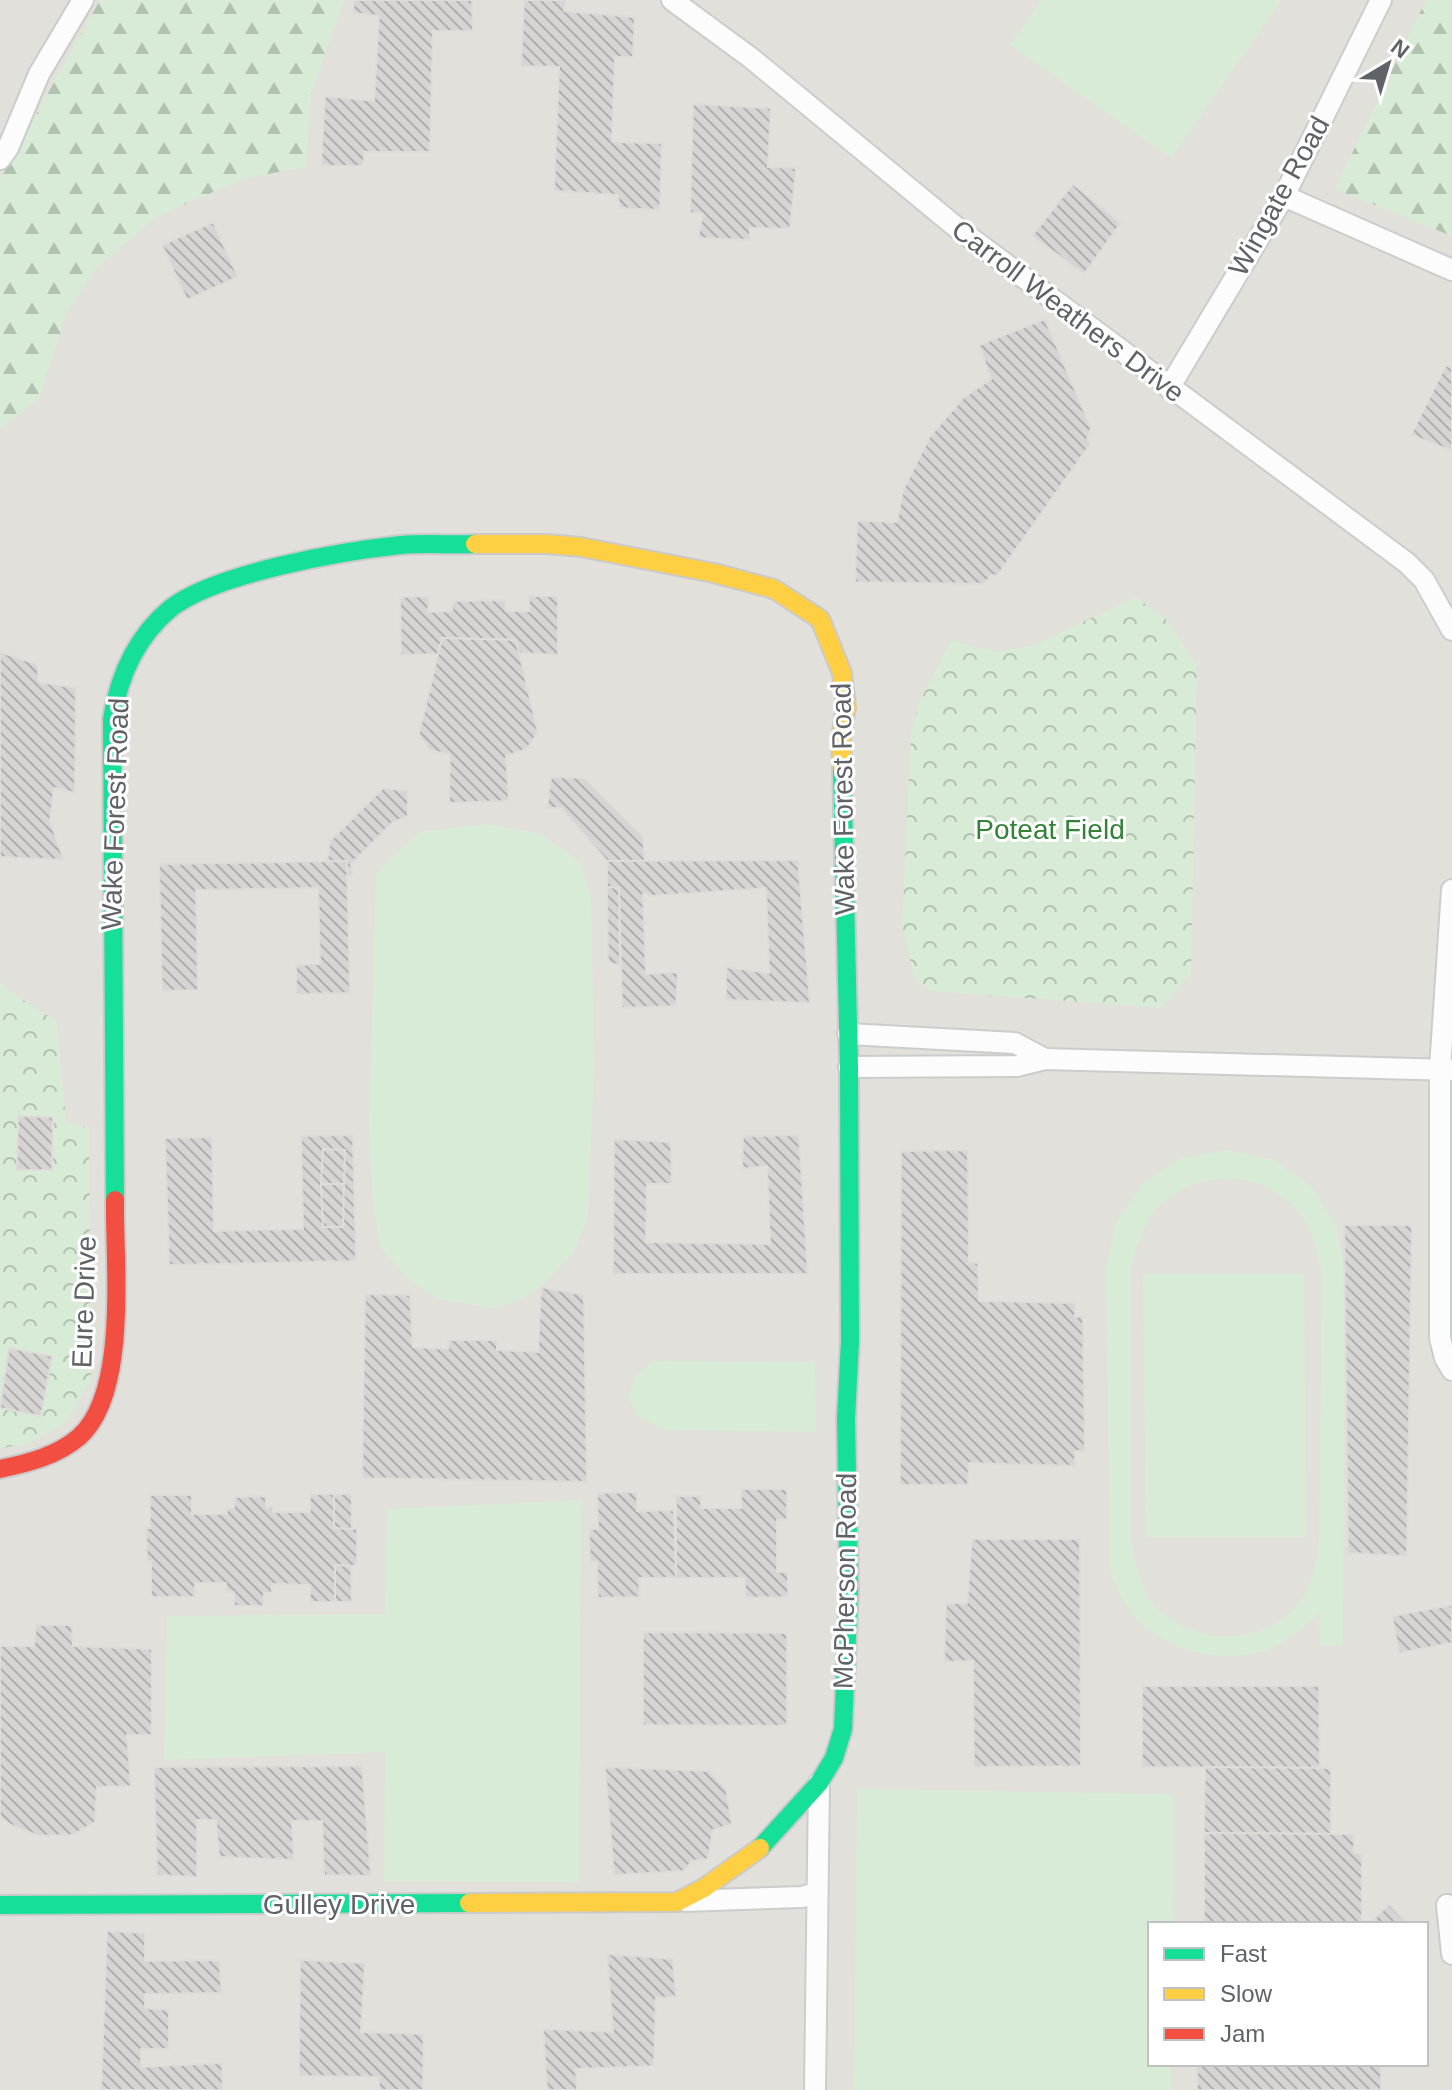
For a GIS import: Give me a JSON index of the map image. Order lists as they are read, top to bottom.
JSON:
{
  "streets": {
    "street": [
      "Wingate Road",
      "Carroll Weathers Drive",
      "Wake Forest Road",
      "Eure Drive",
      "McPherson Road",
      "Gulley Drive"
    ]
  },
  "crossings": [
    ["Wingate Road", "Carroll Weathers Drive"],
    ["Wake Forest Road", "Eure Drive"],
    ["Wake Forest Road", "McPherson Road"],
    ["McPherson Road", "Gulley Drive"]
  ],
  "parks": ["Poteat Field"],
  "legend": ["Fast", "Slow", "Jam"],
  "north": "top right"
}
